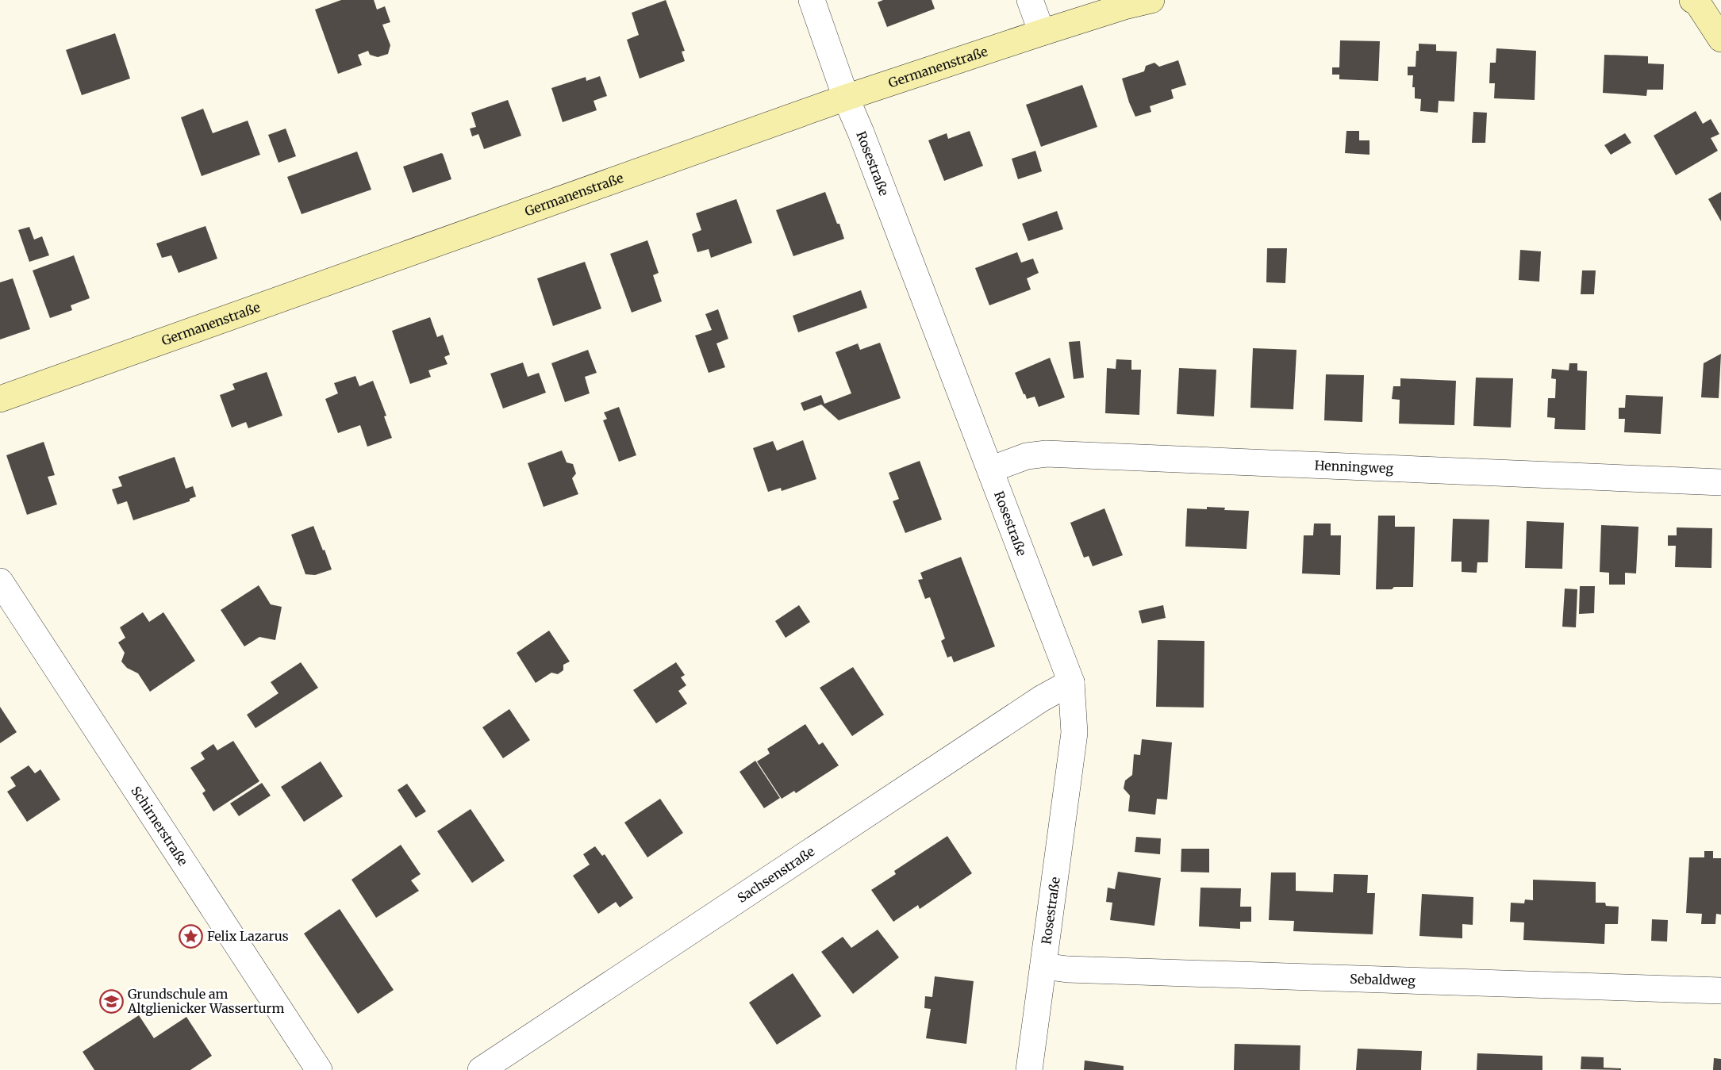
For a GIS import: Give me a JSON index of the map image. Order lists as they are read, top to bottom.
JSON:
{
  "streets": {
    "street": [
      "Germanenstraße",
      "Rosestraße",
      "Henningweg",
      "Schirnerstraße",
      "Sachsenstraße",
      "Sebaldweg"
    ]
  },
  "crossings": [
    ["Germanenstraße", "Rosestraße"],
    ["Rosestraße", "Henningweg"],
    ["Rosestraße", "Sachsenstraße"],
    ["Rosestraße", "Sebaldweg"]
  ],
  "places": {
    "place": ["Felix Lazarus"],
    "school or university": ["Grundschule am Altglienicker Wasserturm"]
  }
}
